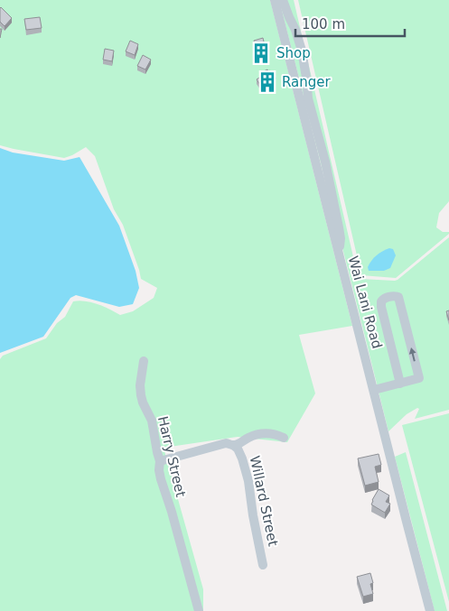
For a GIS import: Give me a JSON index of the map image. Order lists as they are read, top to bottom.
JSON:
{
  "streets": {
    "street": ["Wai Lani Road", "Harry Street", "Willard Street"]
  },
  "places": {
    "building": ["Shop", "Ranger"]
  },
  "scale_bar": "100 m"
}
